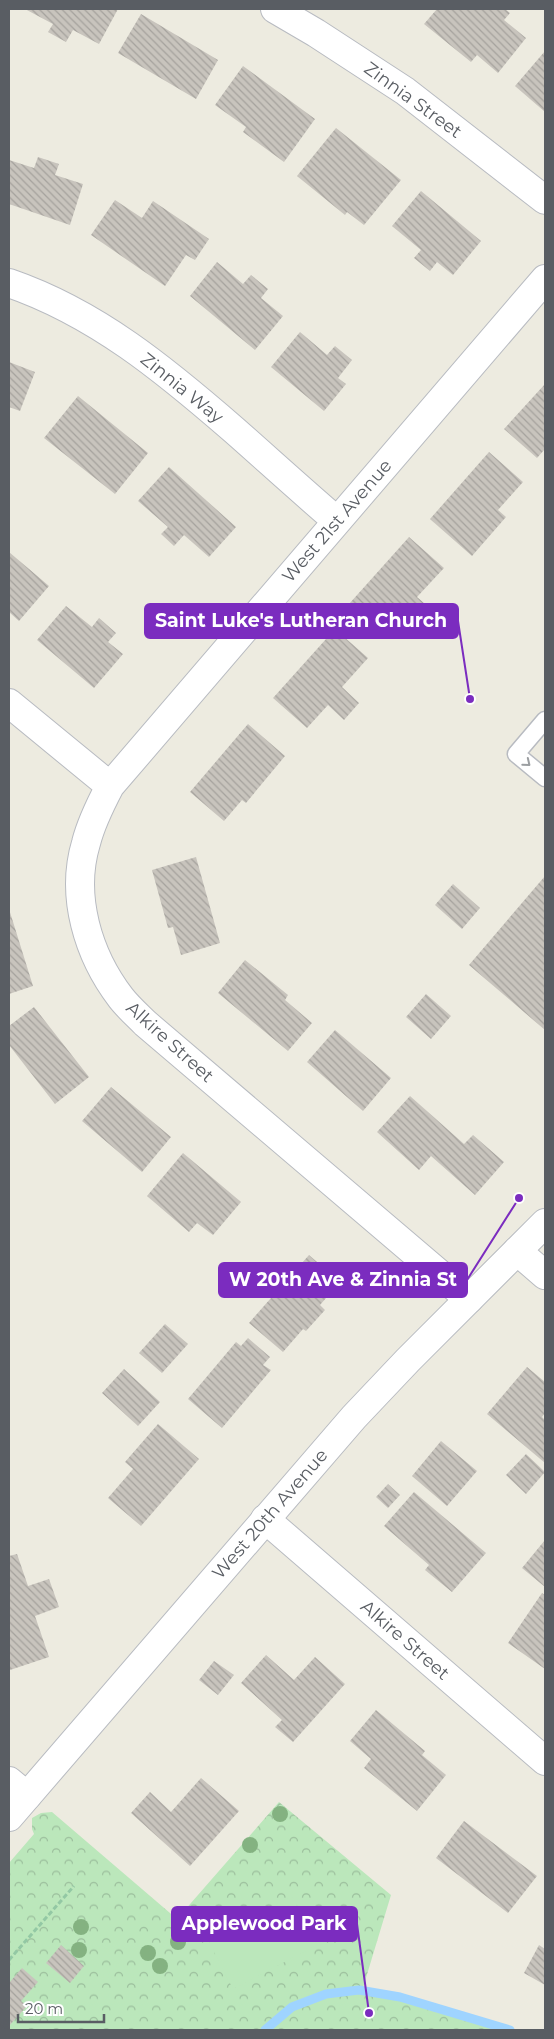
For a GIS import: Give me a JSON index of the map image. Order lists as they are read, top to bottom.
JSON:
{
  "streets": {
    "street": [
      "Zinnia Street",
      "Zinnia Way",
      "West 21st Avenue",
      "Alkire Street",
      "West 20th Avenue"
    ]
  },
  "crossings": [
    ["Zinnia Way", "West 21st Avenue"],
    ["West 21st Avenue", "Alkire Street"],
    ["Alkire Street", "West 20th Avenue"]
  ],
  "places": ["Saint Luke's Lutheran Church", "W 20th Ave & Zinnia St", "Applewood Park"],
  "scale_bar": "20 m"
}
